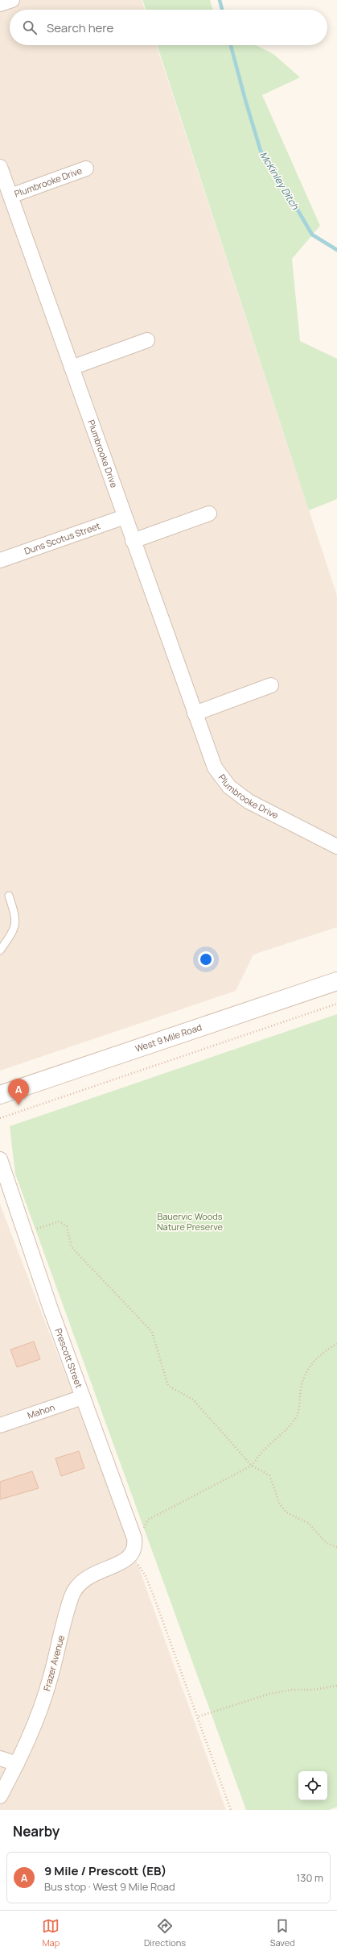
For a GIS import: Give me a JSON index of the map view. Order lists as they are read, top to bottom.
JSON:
{
  "streets": {
    "main road": ["West 9 Mile Road"],
    "street": [
      "Plumbrooke Drive",
      "Duns Scotus Street",
      "Prescott Street",
      "Mahon",
      "Frazer Avenue"
    ]
  },
  "crossings": [
    ["Plumbrooke Drive", "Duns Scotus Street"],
    ["Prescott Street", "Mahon"],
    ["Prescott Street", "Frazer Avenue"]
  ],
  "water": ["McKinley Ditch"],
  "parks": ["Bauervic Woods Nature Preserve"],
  "page": {
    "search": "Search here",
    "pins": "A",
    "heading": "Nearby",
    "list": [
      {
        "mark": "A",
        "name": "9 Mile / Prescott (EB)",
        "note": "Bus stop · West 9 Mile Road",
        "value": "130 m"
      }
    ],
    "nav": ["Map", "Directions", "Saved"]
  }
}
